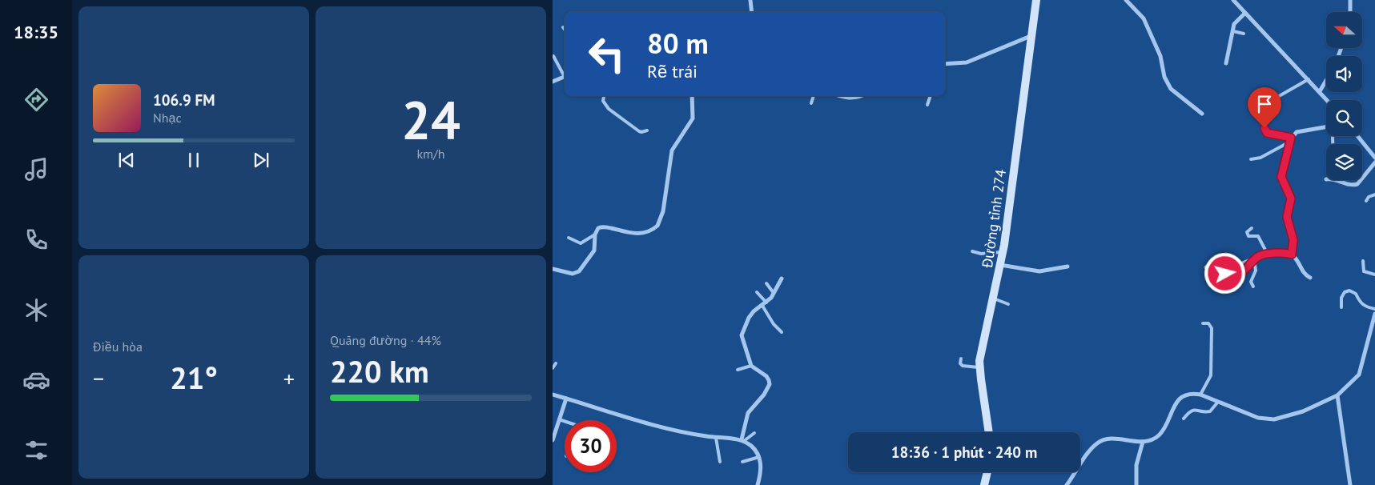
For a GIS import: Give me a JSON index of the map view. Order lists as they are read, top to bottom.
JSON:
{
  "streets": {
    "main road": ["Đường tỉnh 274"]
  },
  "north": "left",
  "page": {
    "tabs": "18:35",
    "tile": [
      ["24", "km/h"],
      "Điều hòa",
      ["Quãng đường · 44%", "220 km"]
    ],
    "turn": ["80 m", "Rẽ trái"],
    "song": ["106.9 FM", "Nhạc"],
    "heat": ["−", "21°", "+"],
    "limit": "30",
    "trip": "18:36 · 1 phút · 240 m"
  }
}
